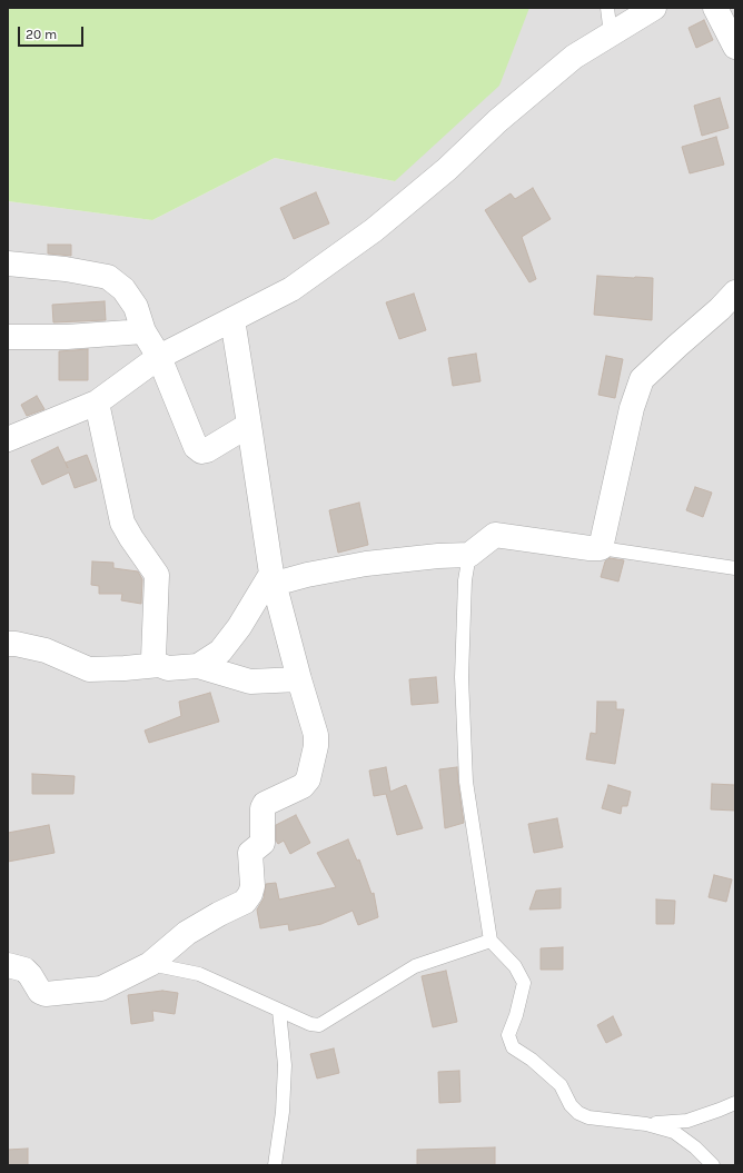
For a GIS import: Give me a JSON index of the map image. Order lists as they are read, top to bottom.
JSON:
{
  "scale_bar": "20 m"
}
